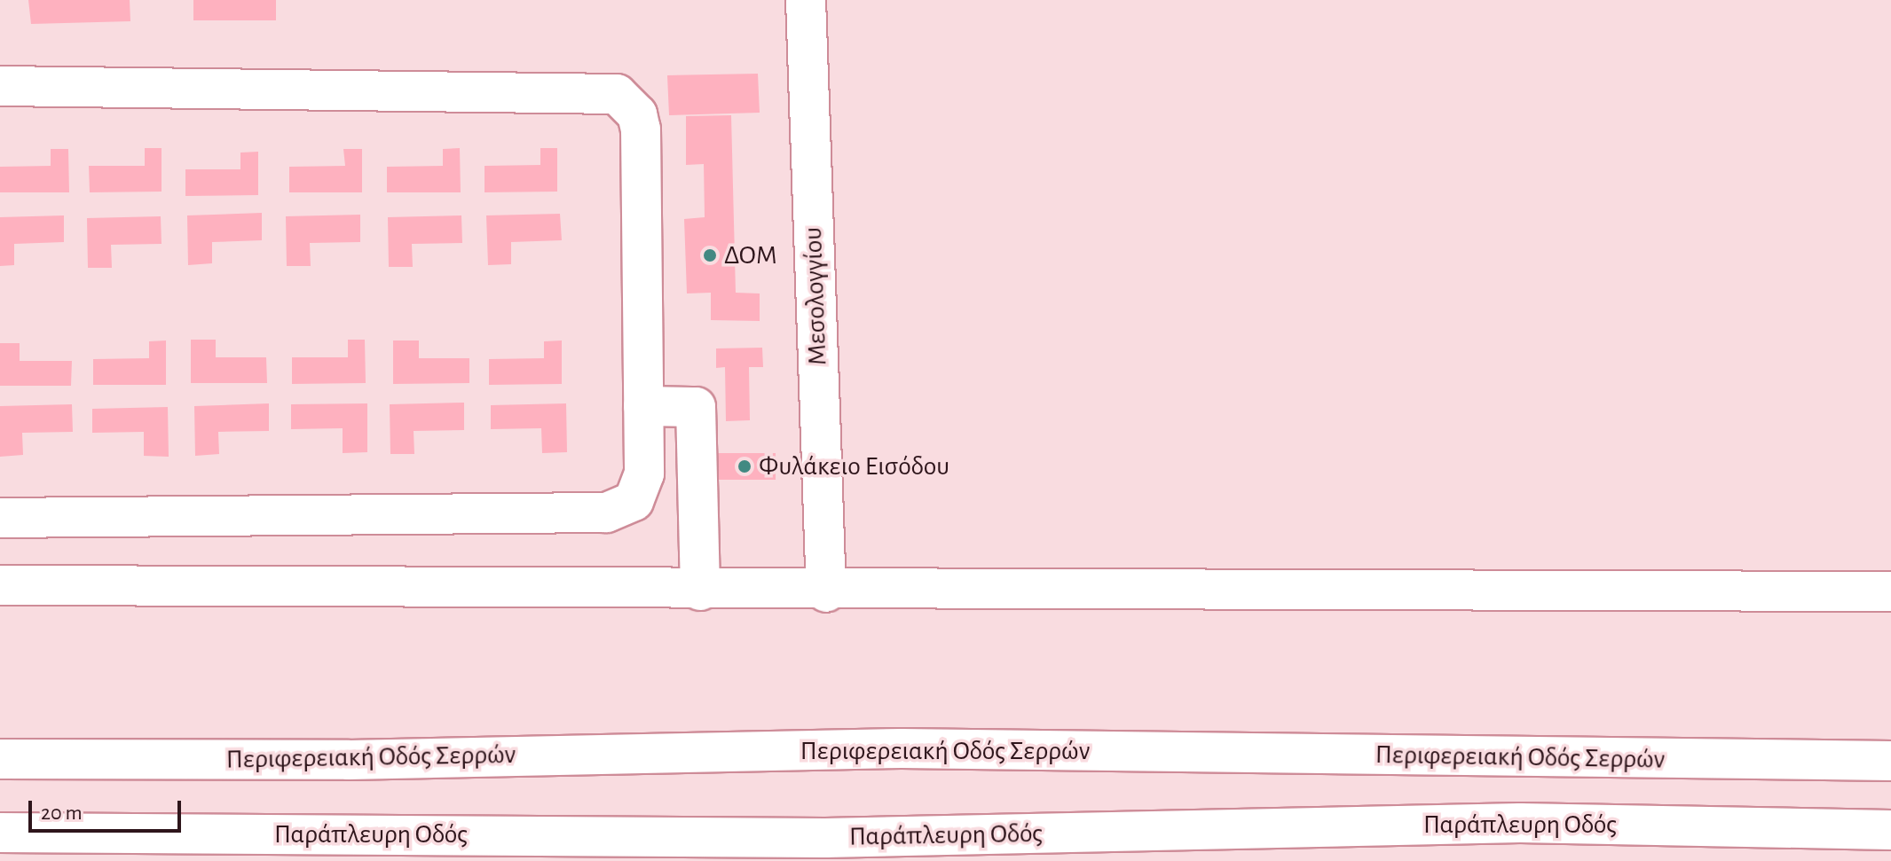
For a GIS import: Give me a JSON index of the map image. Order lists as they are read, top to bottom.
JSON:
{
  "streets": {
    "street": ["Μεσολογγίου", "Περιφερειακή Οδός Σερρών", "Παράπλευρη Οδός"]
  },
  "places": ["ΔΟΜ", "Φυλάκειο Εισόδου"],
  "scale_bar": "20 m"
}
